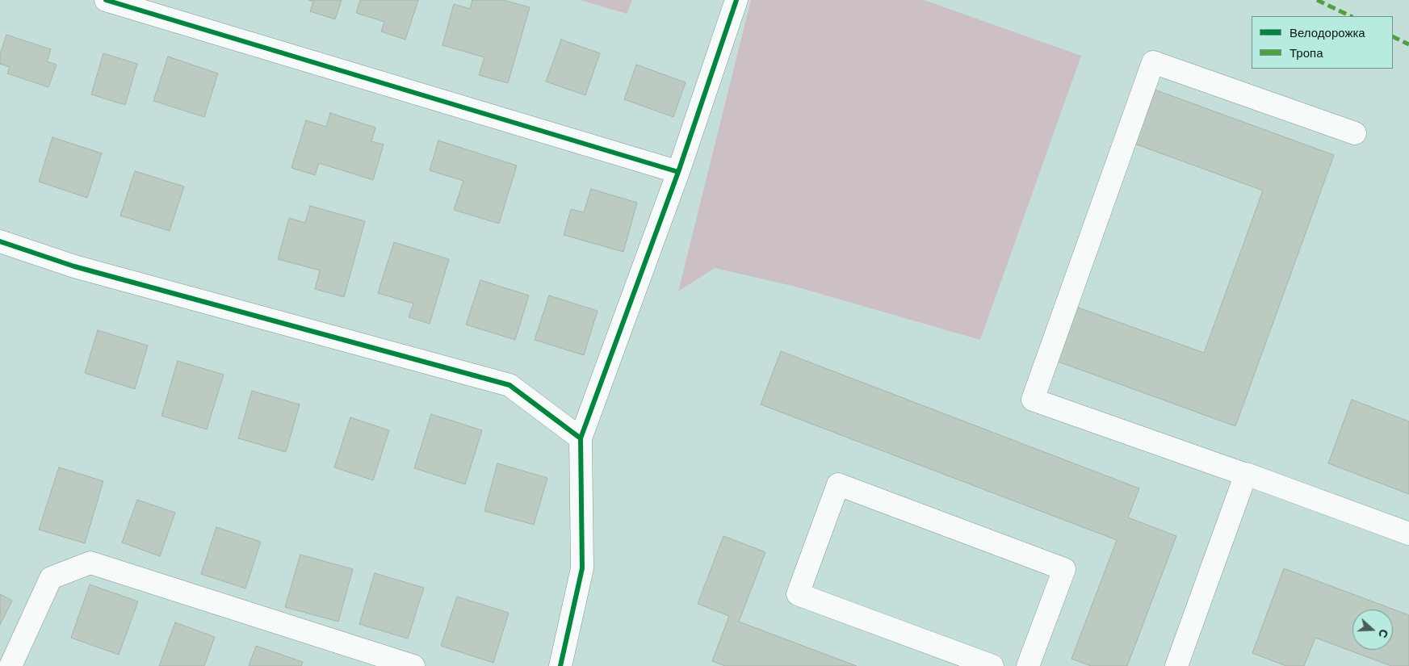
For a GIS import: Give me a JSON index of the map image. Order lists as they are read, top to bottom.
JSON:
{
  "legend": ["Велодорожка", "Тропа"],
  "north": "right"
}
